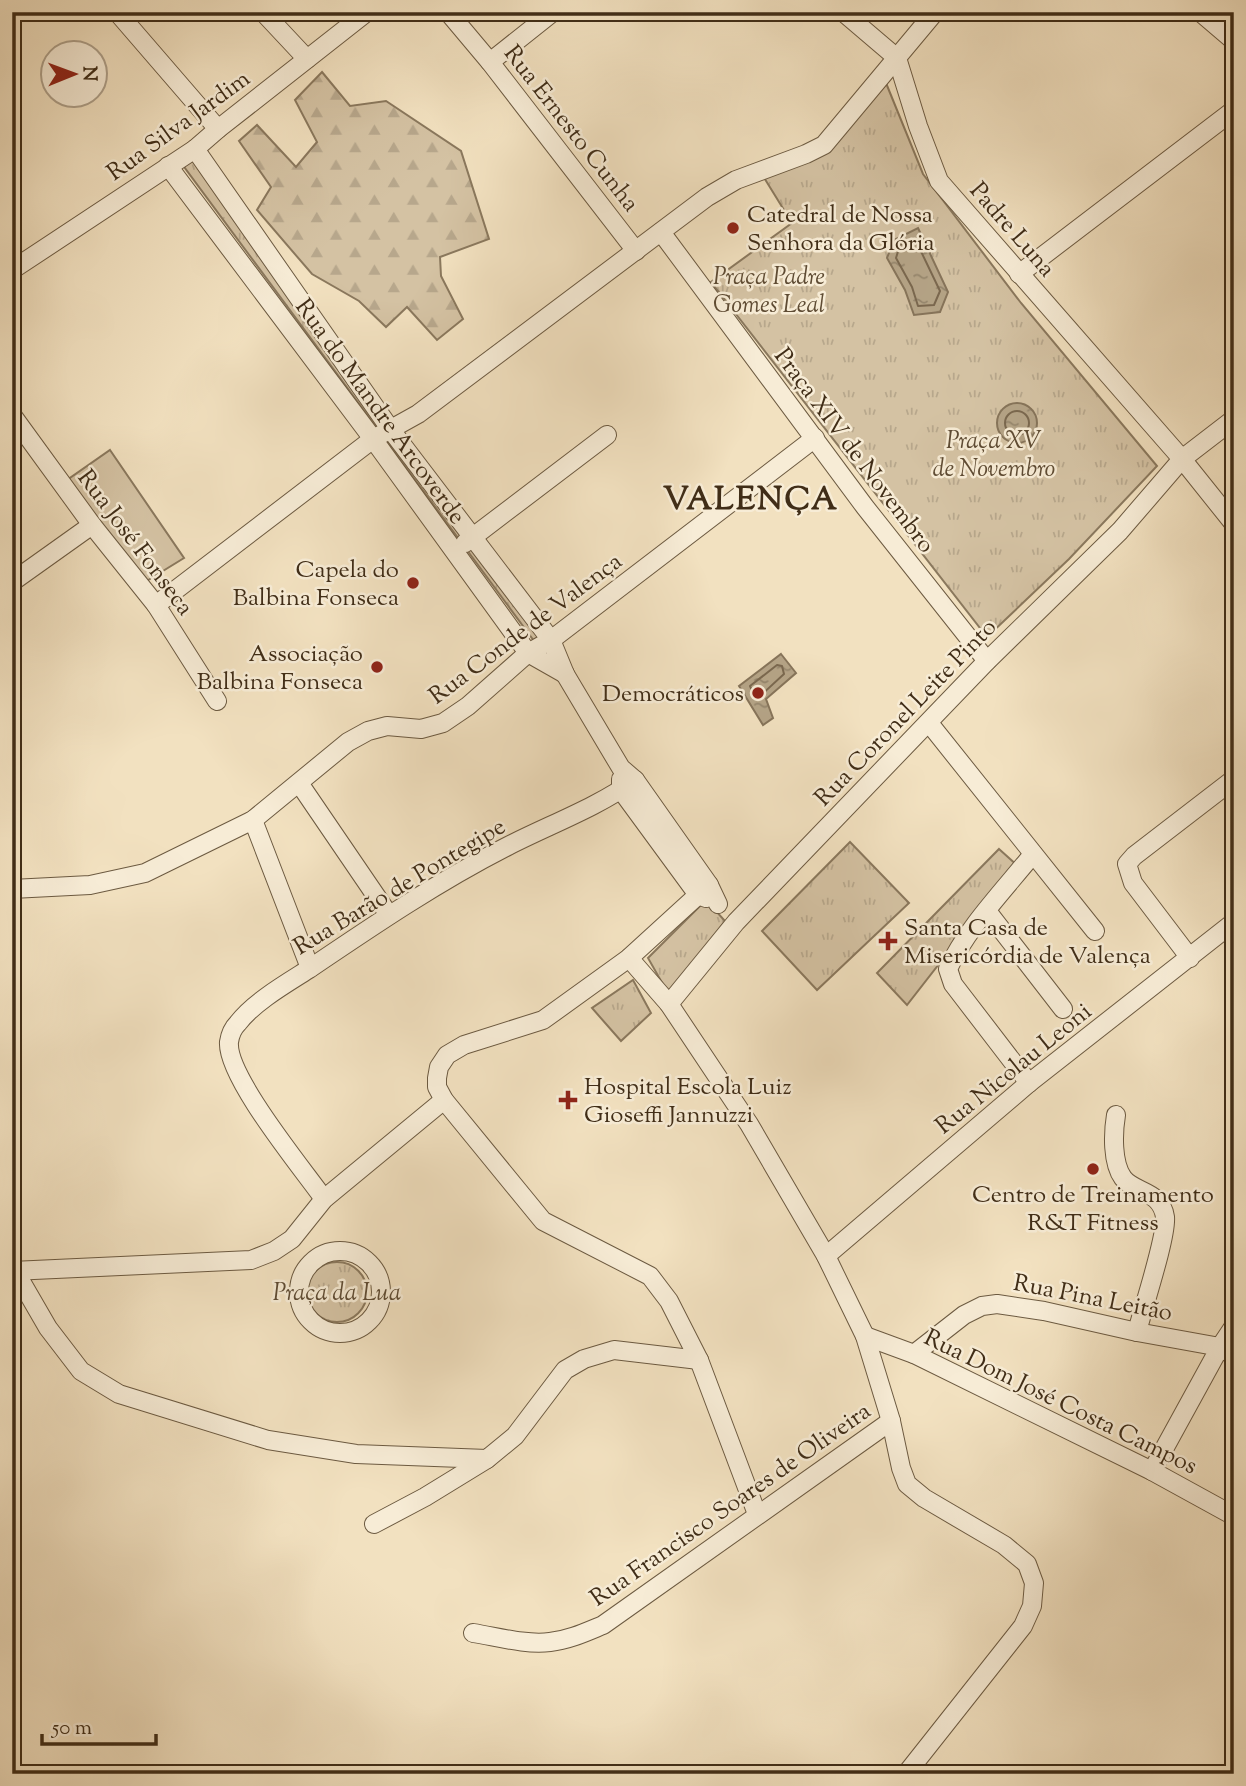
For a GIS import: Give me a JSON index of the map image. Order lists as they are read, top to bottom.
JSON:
{
  "streets": {
    "street": [
      "Rua Silva Jardim",
      "Rua Ernesto Cunha",
      "Padre Luna",
      "Rua do Mandre Arcoverde",
      "Praça XIV de Novembro",
      "Rua José Fonseca",
      "Rua Conde de Valença",
      "Rua Coronel Leite Pinto",
      "Rua Barão de Pontegipe",
      "Rua Nicolau Leoni",
      "Rua Pina Leitão",
      "Rua Dom José Costa Campos",
      "Rua Francisco Soares de Oliveira"
    ]
  },
  "crossings": [
    ["Rua Silva Jardim", "Rua do Mandre Arcoverde"],
    ["Rua Ernesto Cunha", "Praça XIV de Novembro"],
    ["Padre Luna", "Rua Coronel Leite Pinto"],
    ["Rua do Mandre Arcoverde", "Rua Conde de Valença"],
    ["Rua do Mandre Arcoverde", "Rua Coronel Leite Pinto"],
    ["Rua do Mandre Arcoverde", "Rua Barão de Pontegipe"],
    ["Praça XIV de Novembro", "Rua Conde de Valença"],
    ["Praça XIV de Novembro", "Rua Coronel Leite Pinto"],
    ["Rua Pina Leitão", "Rua Dom José Costa Campos"]
  ],
  "districts": ["VALENÇA"],
  "parks": ["Praça Padre Gomes Leal", "Praça XV de Novembro", "Praça da Lua"],
  "places": {
    "other": [
      "Catedral de Nossa Senhora da Glória",
      "Capela do Balbina Fonseca",
      "Associação Balbina Fonseca",
      "Democráticos",
      "Centro de Treinamento R&T Fitness"
    ],
    "health": ["Santa Casa de Misericórdia de Valença", "Hospital Escola Luiz Gioseffi Jannuzzi"]
  },
  "scale_bar": "50 m",
  "north": "right"
}
